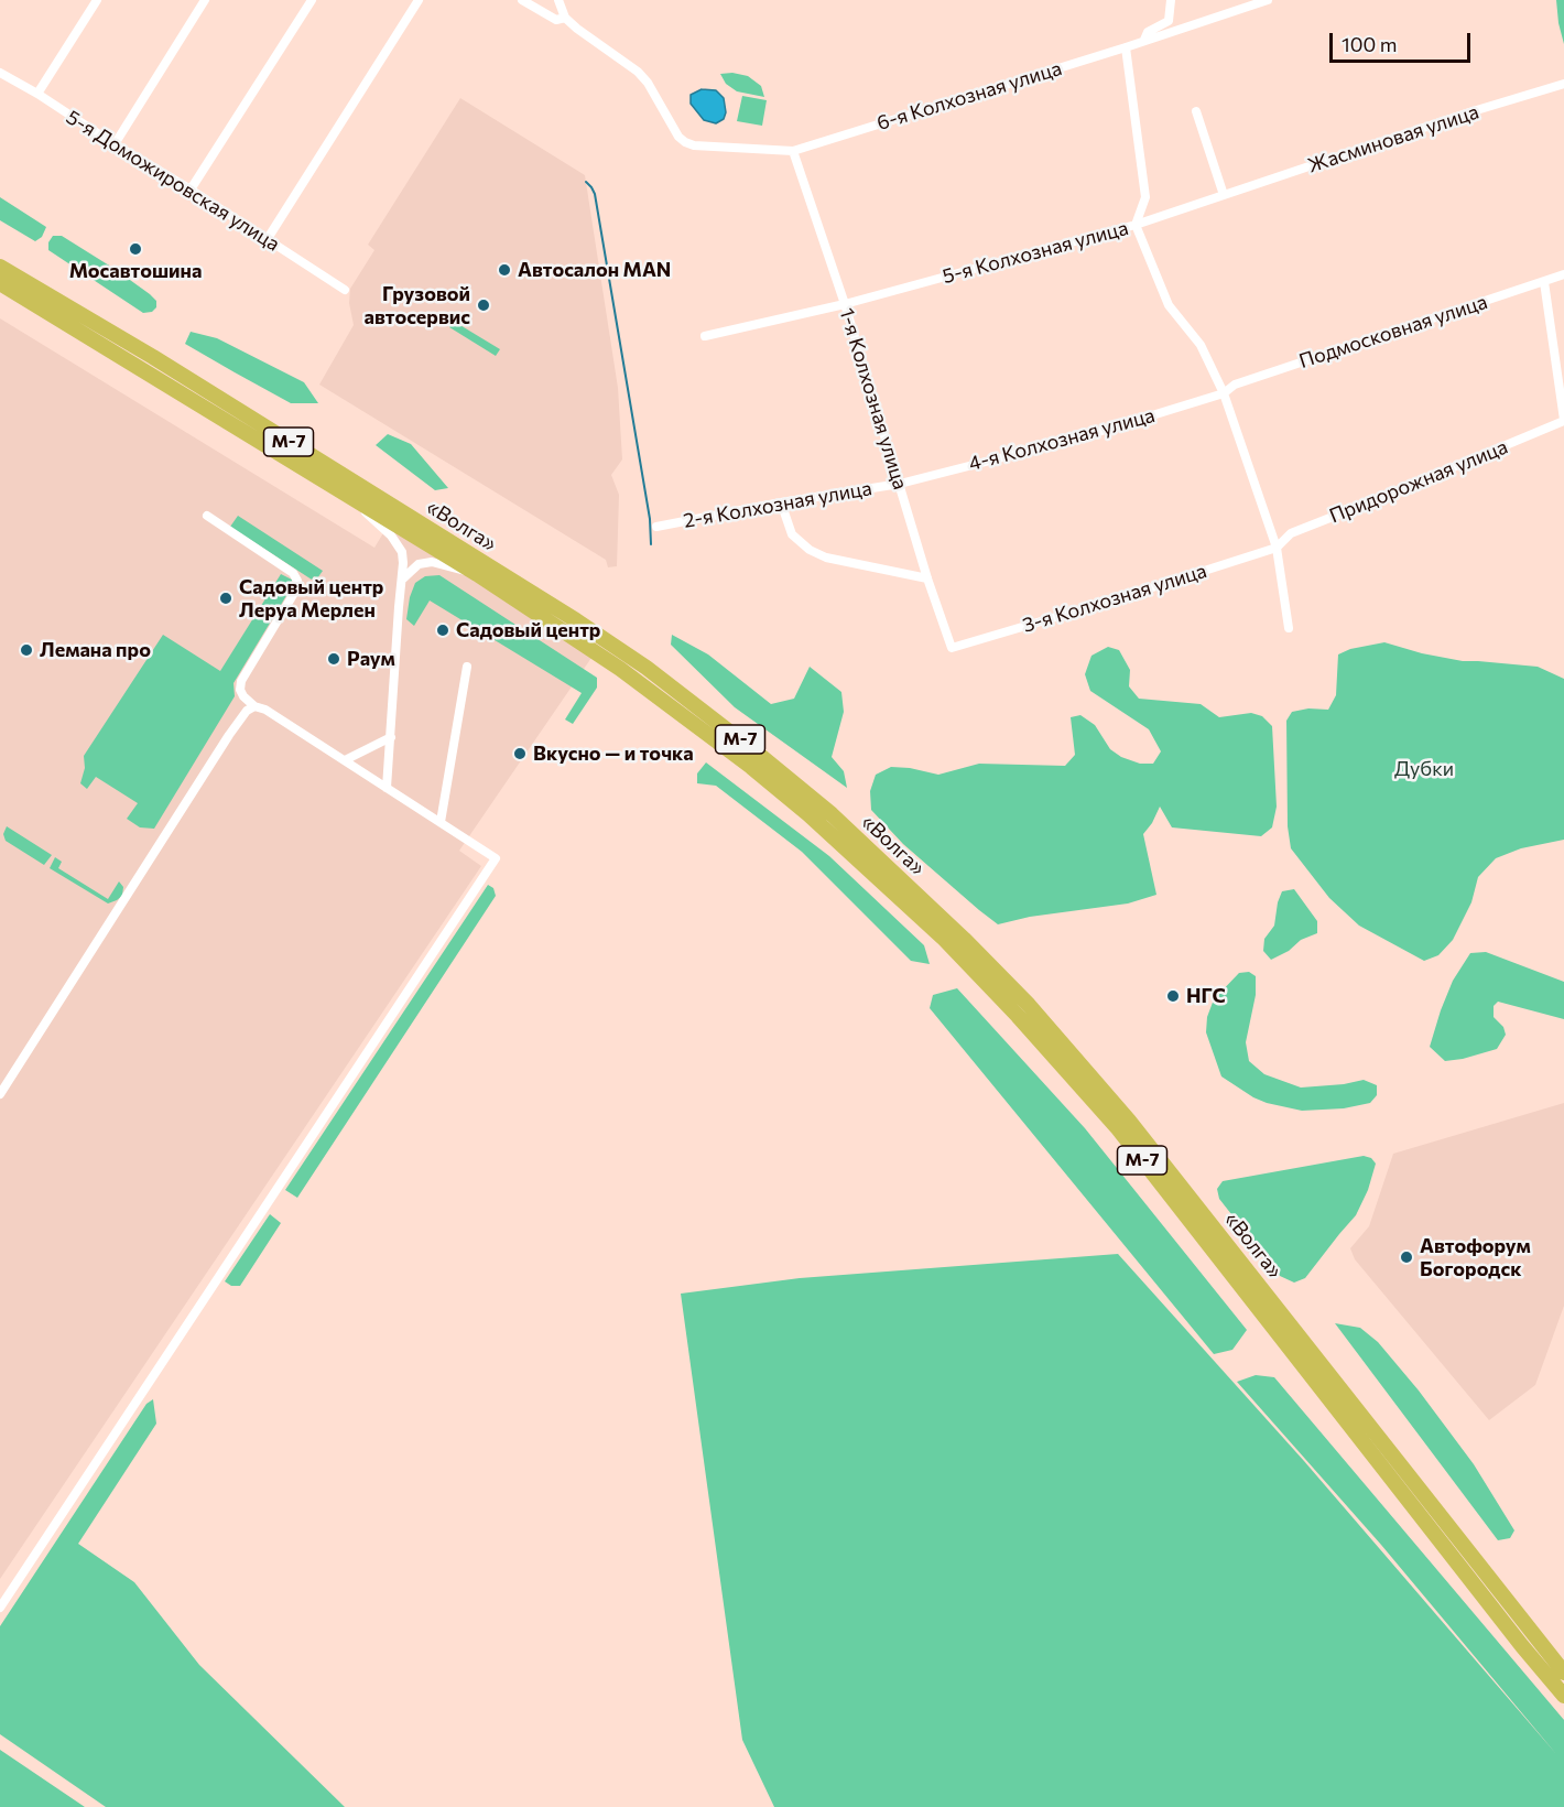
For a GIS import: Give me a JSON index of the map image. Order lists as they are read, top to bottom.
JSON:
{
  "streets": {
    "highway": ["М-7", "«Волга»"],
    "street": [
      "6-я Колхозная улица",
      "Жасминовая улица",
      "5-я Доможировская улица",
      "5-я Колхозная улица",
      "Подмосковная улица",
      "1-я Колхозная улица",
      "4-я Колхозная улица",
      "Придорожная улица",
      "2-я Колхозная улица",
      "3-я Колхозная улица"
    ]
  },
  "crossings": [
    ["6-я Колхозная улица", "1-я Колхозная улица"],
    ["Жасминовая улица", "5-я Колхозная улица"],
    ["5-я Колхозная улица", "1-я Колхозная улица"],
    ["Подмосковная улица", "4-я Колхозная улица"],
    ["1-я Колхозная улица", "4-я Колхозная улица"],
    ["1-я Колхозная улица", "2-я Колхозная улица"],
    ["1-я Колхозная улица", "3-я Колхозная улица"],
    ["4-я Колхозная улица", "2-я Колхозная улица"],
    ["Придорожная улица", "3-я Колхозная улица"]
  ],
  "parks": ["Дубки"],
  "places": [
    "Мосавтошина",
    "Автосалон MAN",
    "Грузовой автосервис",
    "Садовый центр Леруа Мерлен",
    "Садовый центр",
    "Лемана про",
    "Раум",
    "Вкусно — и точка",
    "НГС",
    "Автофорум Богородск"
  ],
  "scale_bar": "100 m"
}
